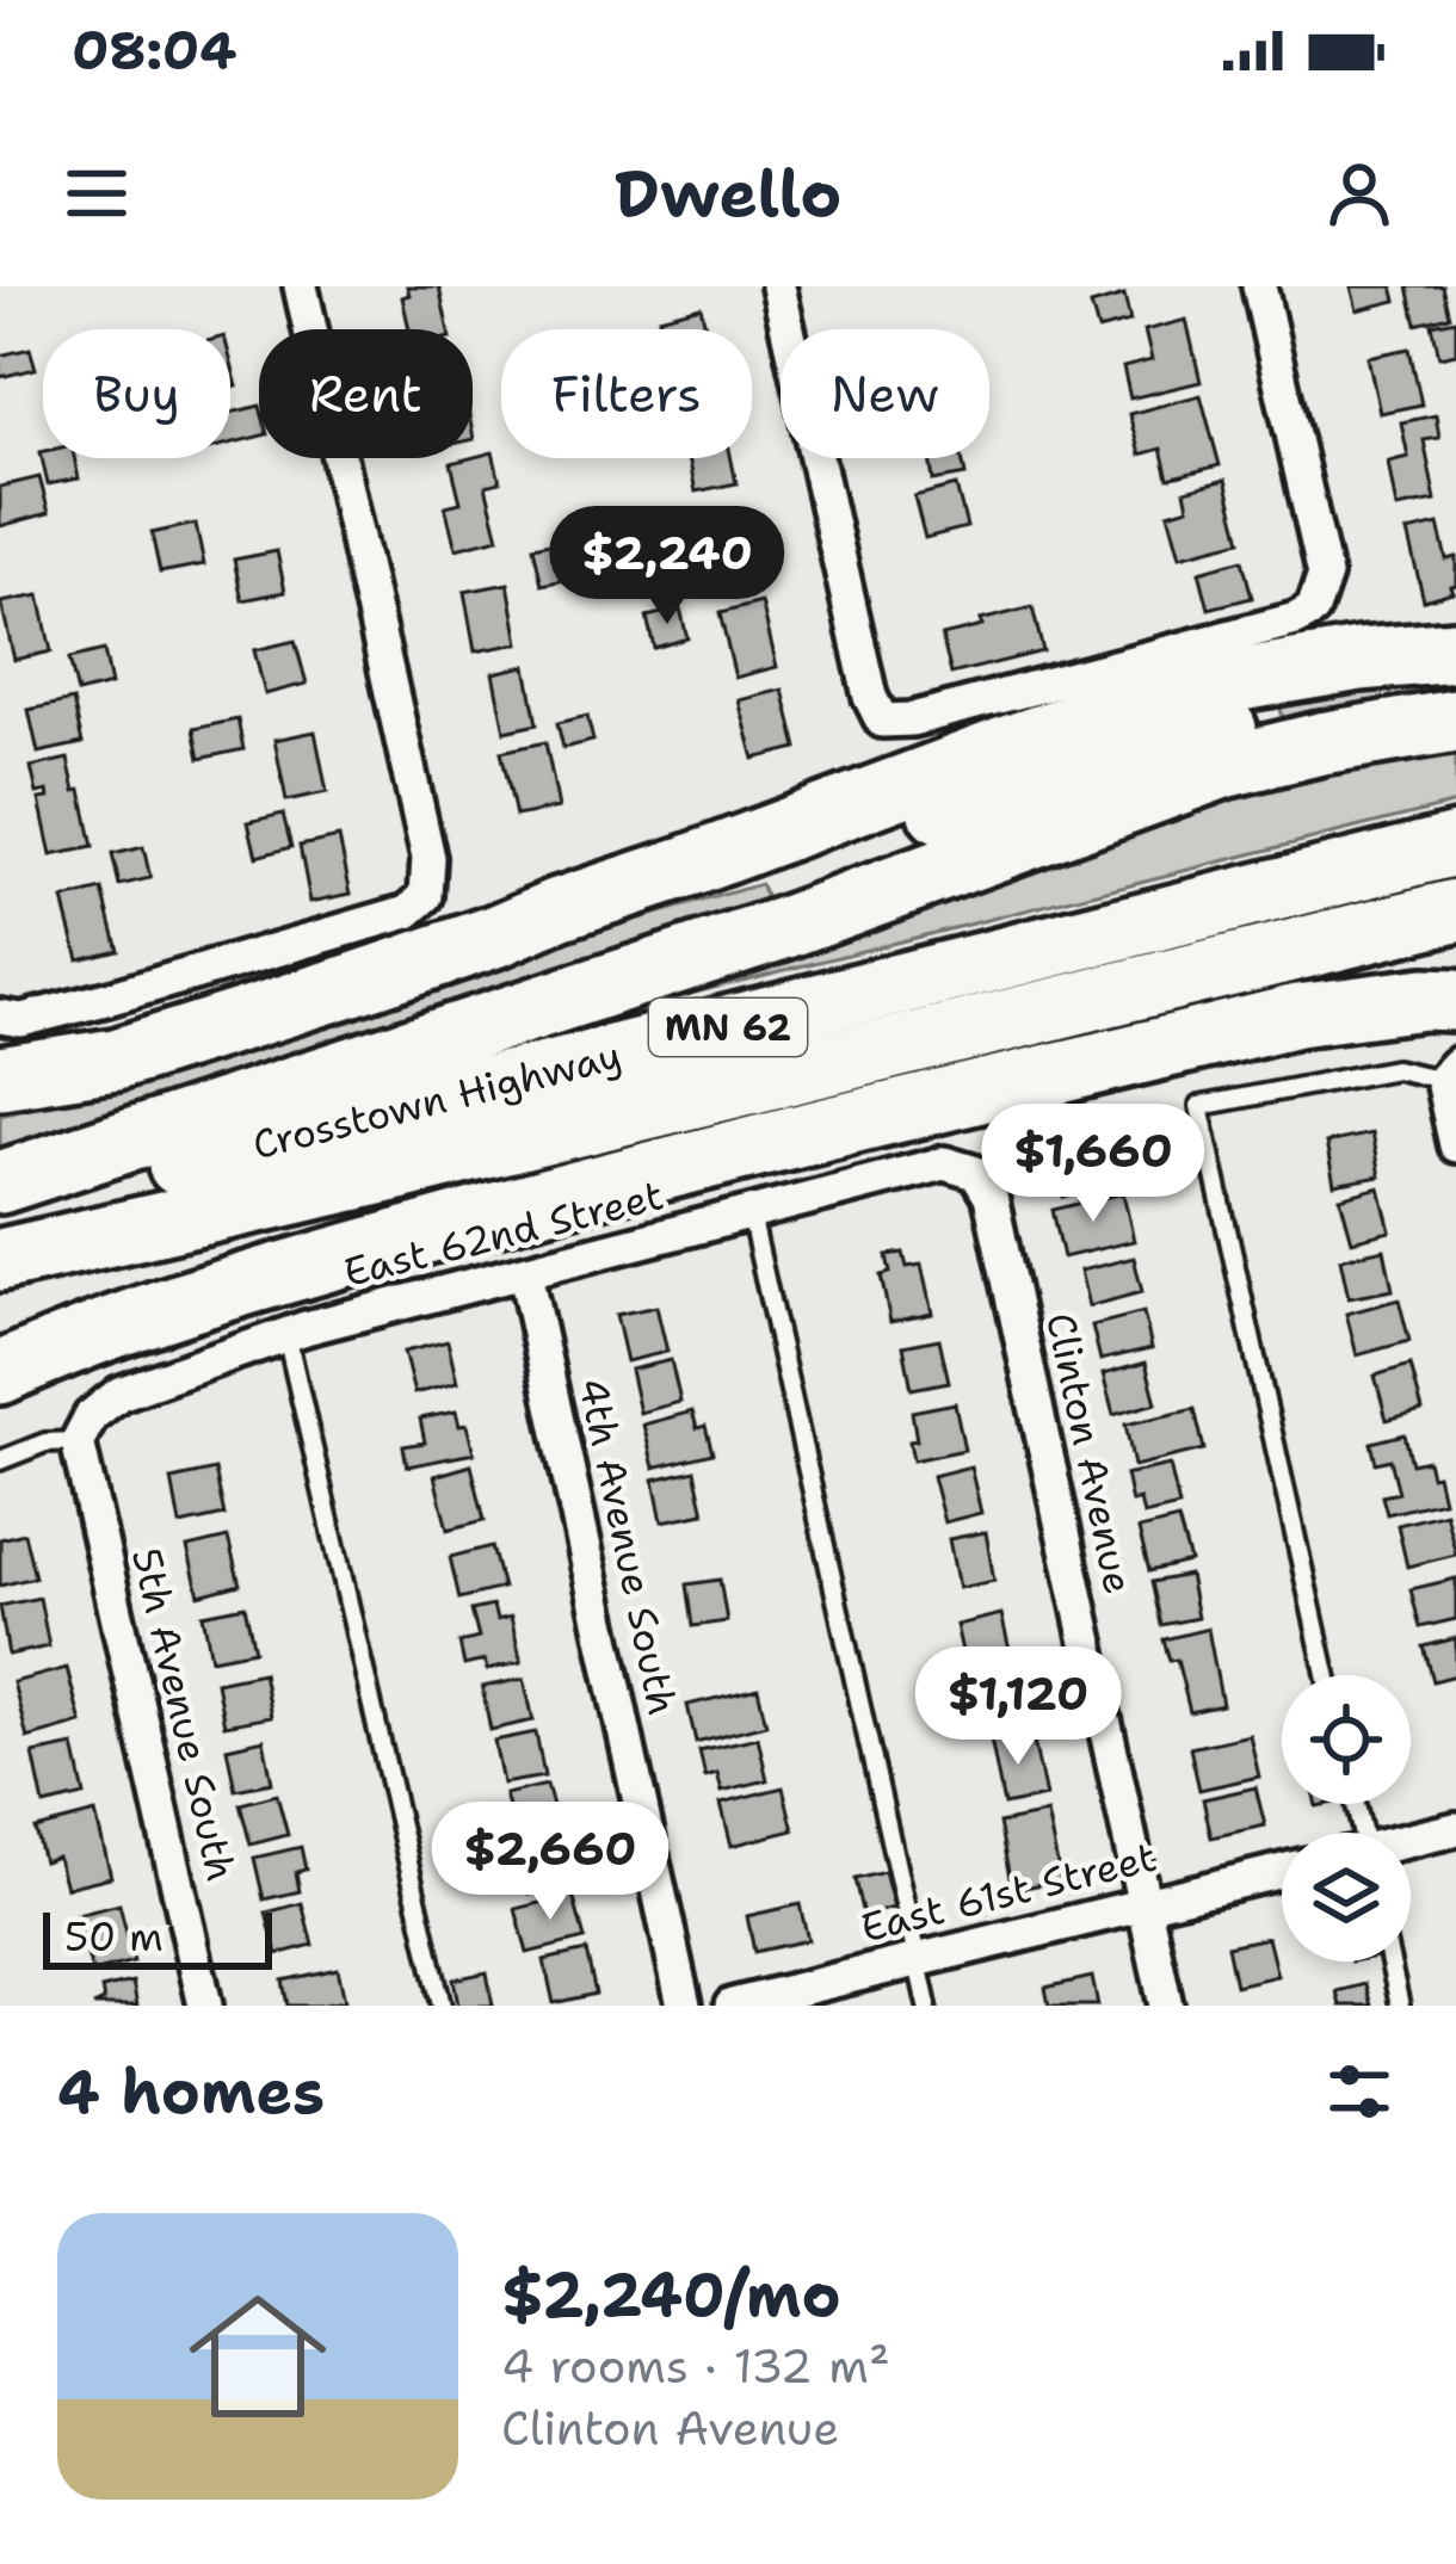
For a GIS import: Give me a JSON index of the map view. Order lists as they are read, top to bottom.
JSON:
{
  "streets": {
    "highway": ["MN 62", "Crosstown Highway"],
    "street": [
      "East 62nd Street",
      "Clinton Avenue",
      "4th Avenue South",
      "5th Avenue South",
      "East 61st Street"
    ]
  },
  "crossings": [
    ["East 62nd Street", "Clinton Avenue"],
    ["East 62nd Street", "4th Avenue South"],
    ["East 62nd Street", "5th Avenue South"],
    ["Clinton Avenue", "East 61st Street"]
  ],
  "scale_bar": "50 m",
  "page": {
    "status": "08:04",
    "header": "Dwello",
    "chip": [
      "Buy",
      "Rent",
      "Filters",
      "New"
    ],
    "price": [
      "$2,240",
      "$1,660",
      "$1,120",
      "$2,660"
    ],
    "scale": "50 m",
    "heading": "4 homes",
    "list": [
      {
        "name": "$2,240/mo",
        "note": "4 rooms · 132 m² · Clinton Avenue"
      }
    ]
  }
}
